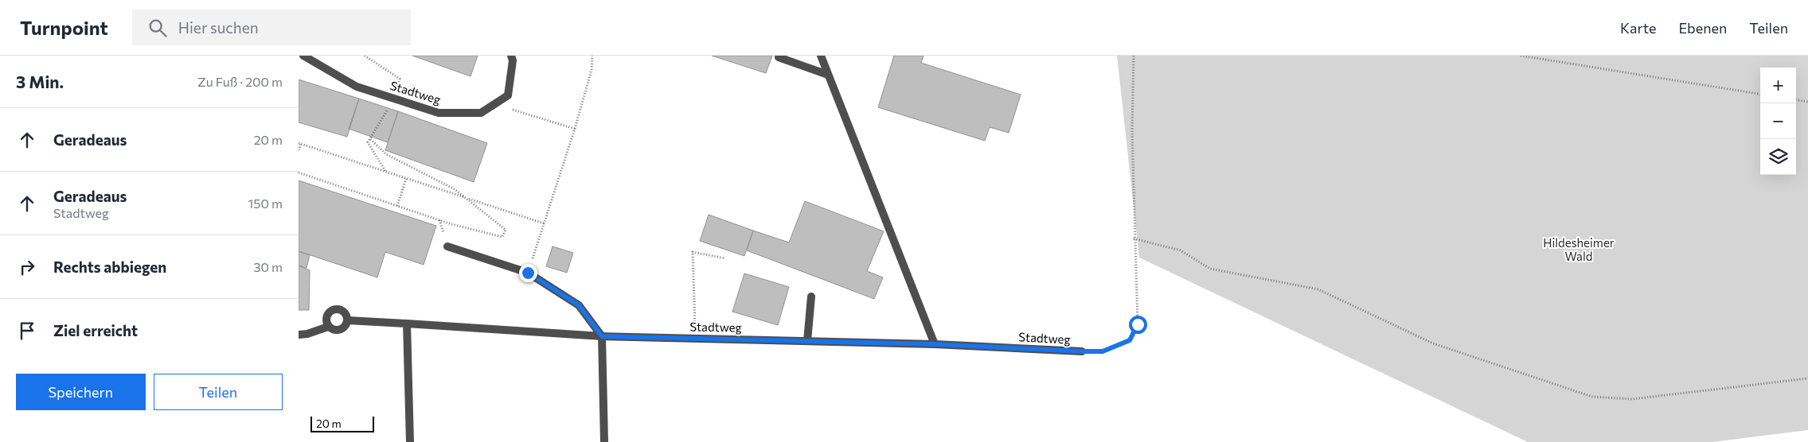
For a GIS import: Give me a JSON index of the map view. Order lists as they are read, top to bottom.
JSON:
{
  "streets": {
    "street": ["Stadtweg"]
  },
  "parks": ["Hildesheimer Wald"],
  "scale_bar": "20 m",
  "page": {
    "header": "Turnpoint",
    "search": "Hier suchen",
    "nav": ["Karte", "Ebenen", "Teilen"],
    "heading": ["3 Min.", "Zu Fuß · 200 m"],
    "map_buttons": ["+", "−"],
    "list": [
      ["Geradeaus", "20 m"],
      ["Geradeaus", "Stadtweg", "150 m"],
      ["Rechts abbiegen", "30 m"],
      "Ziel erreicht"
    ],
    "buttons": ["Speichern", "Teilen"],
    "scale": "20 m"
  }
}
